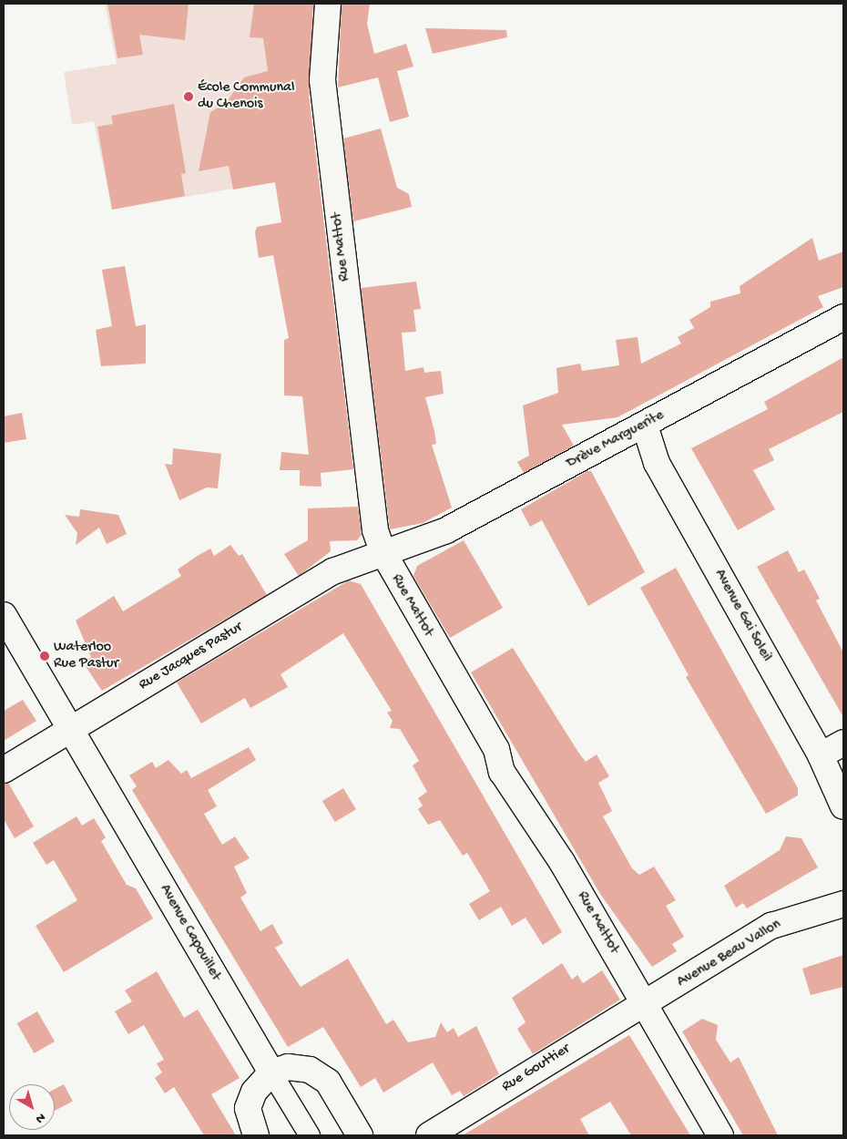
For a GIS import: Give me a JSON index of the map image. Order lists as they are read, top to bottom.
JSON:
{
  "streets": {
    "street": [
      "Rue Mattot",
      "Drève Marguerite",
      "Avenue Gai Soleil",
      "Rue Jacques Pastur",
      "Avenue Capouillet",
      "Avenue Beau Vallon",
      "Rue Gouttier"
    ]
  },
  "crossings": [
    ["Rue Mattot", "Drève Marguerite"],
    ["Rue Mattot", "Rue Jacques Pastur"],
    ["Rue Mattot", "Avenue Beau Vallon"],
    ["Rue Mattot", "Rue Gouttier"],
    ["Drève Marguerite", "Avenue Gai Soleil"],
    ["Drève Marguerite", "Rue Jacques Pastur"],
    ["Rue Jacques Pastur", "Avenue Capouillet"],
    ["Avenue Beau Vallon", "Rue Gouttier"]
  ],
  "places": ["École Communal du Chenois", "Waterloo Rue Pastur"],
  "north": "bottom right"
}
